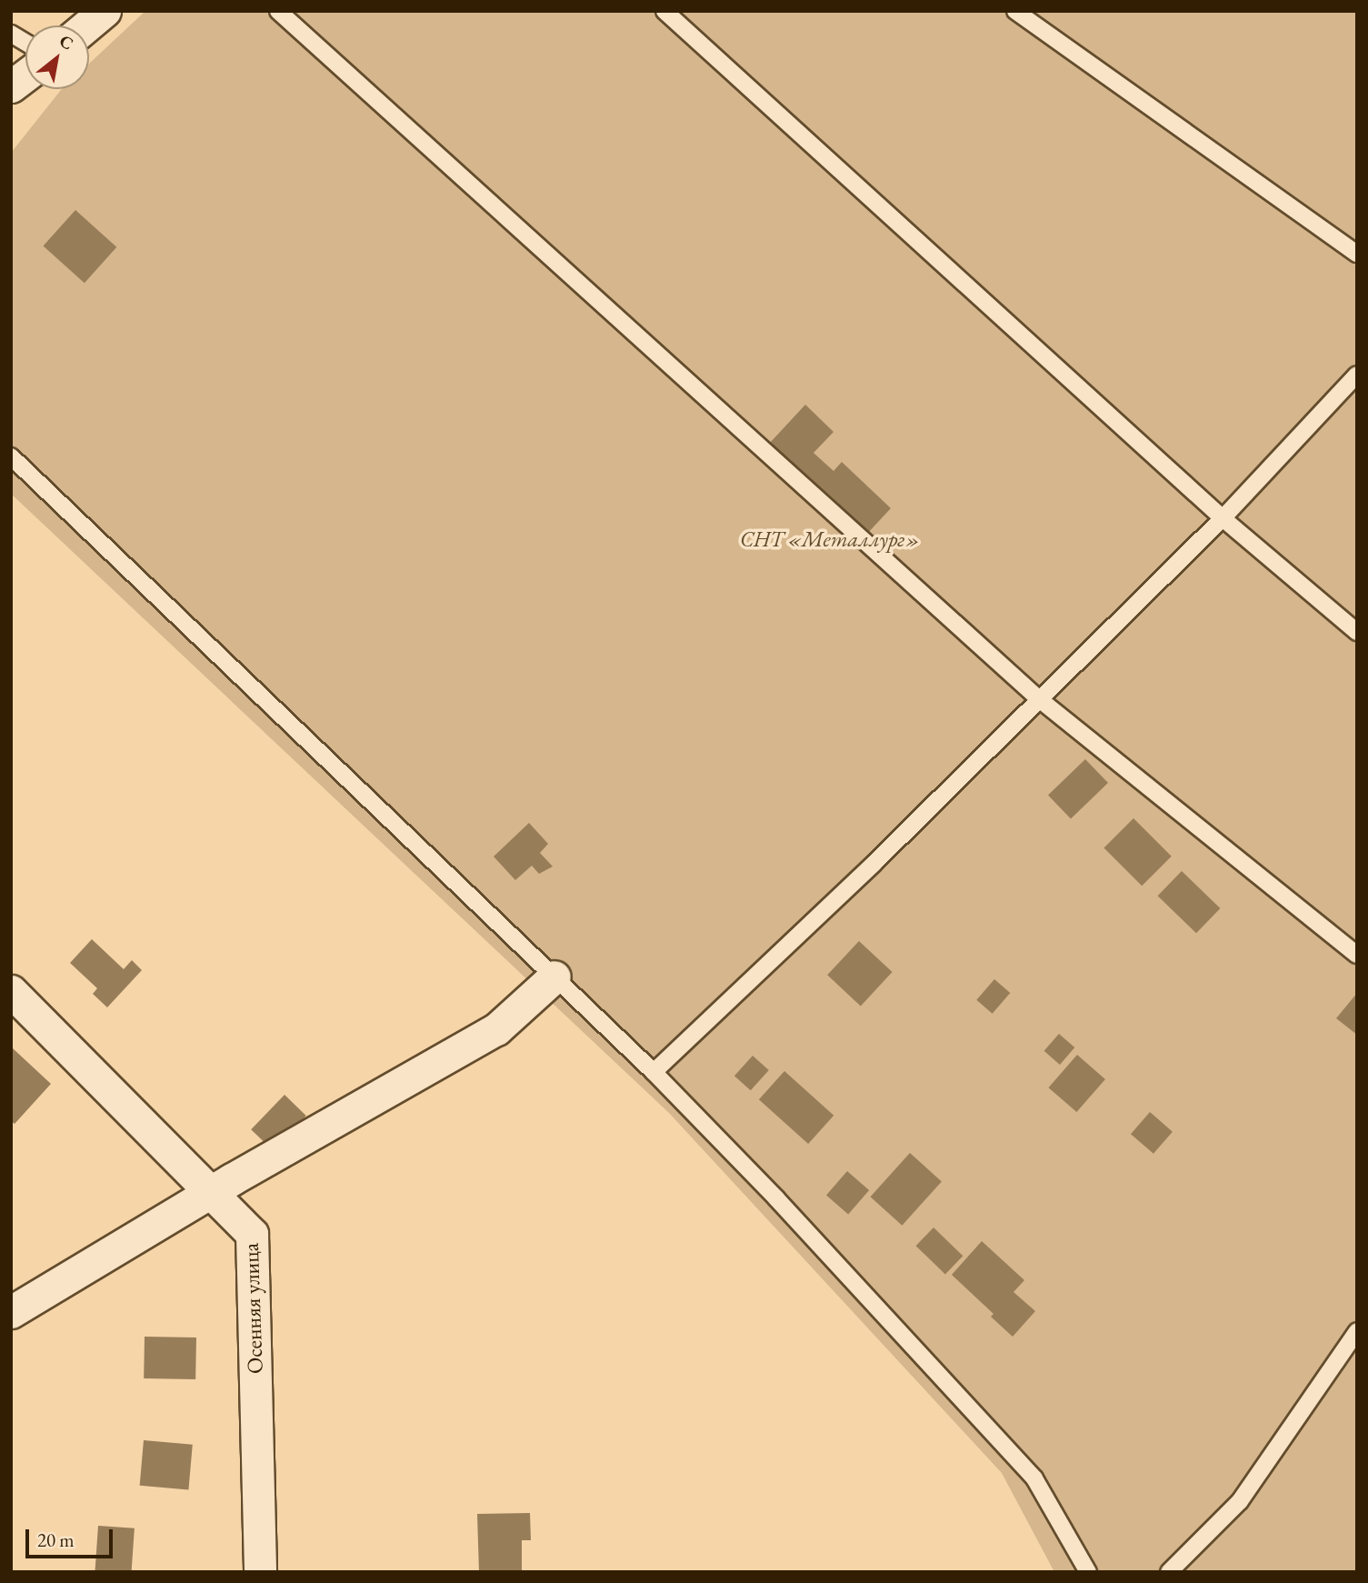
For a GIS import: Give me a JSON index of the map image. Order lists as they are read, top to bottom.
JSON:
{
  "streets": {
    "street": ["Осенняя улица"]
  },
  "parks": ["СНТ «Металлург»"],
  "scale_bar": "20 m",
  "north": "top right"
}
